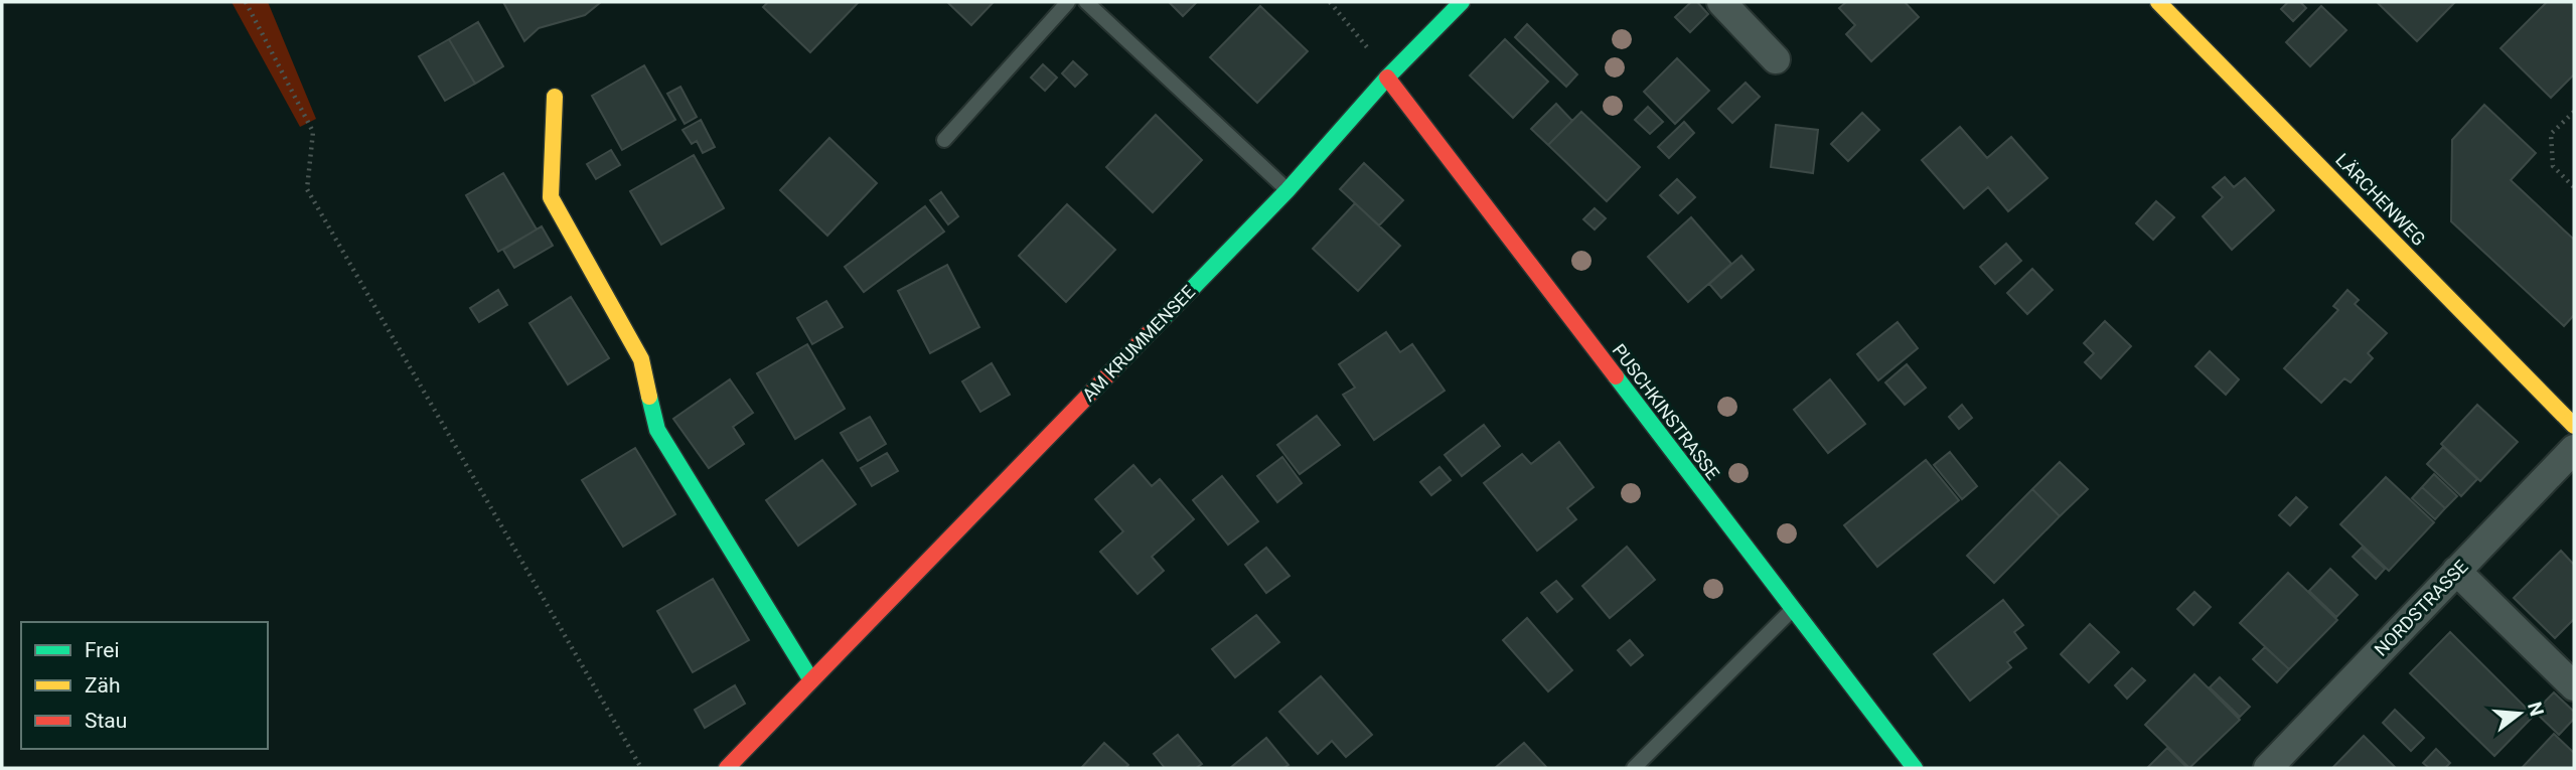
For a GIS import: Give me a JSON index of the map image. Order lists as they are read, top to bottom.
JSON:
{
  "streets": {
    "street": [
      "LÄRCHENWEG",
      "AM KRUMMENSEE",
      "PUSCHKINSTRASSE",
      "NORDSTRASSE"
    ]
  },
  "crossings": [
    ["AM KRUMMENSEE", "PUSCHKINSTRASSE"]
  ],
  "legend": ["Frei", "Zäh", "Stau"],
  "north": "right"
}
